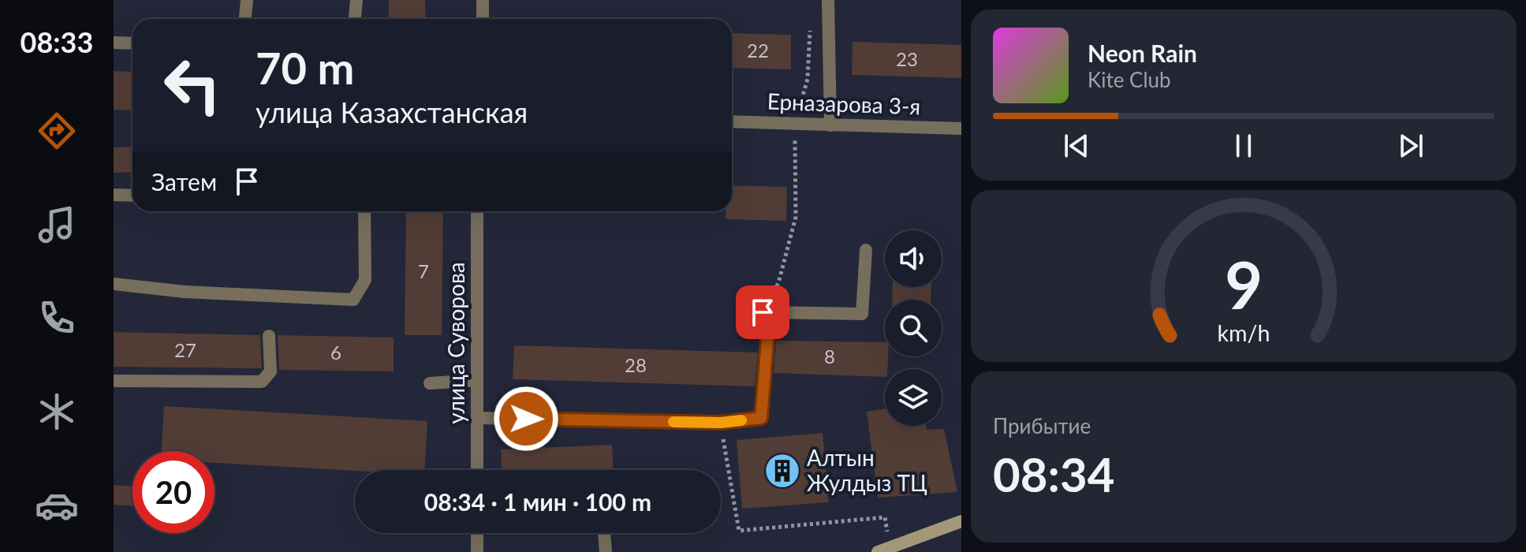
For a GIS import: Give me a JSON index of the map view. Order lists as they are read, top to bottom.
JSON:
{
  "streets": {
    "street": ["Ерназарова 3-я", "улица Суворова"]
  },
  "places": {
    "building": ["Алтын Жулдыз ТЦ"]
  },
  "house_numbers": [
    "22",
    "23",
    "7",
    "27",
    "6",
    "8",
    "28"
  ],
  "page": {
    "tabs": "08:33",
    "turn": ["70 m", "улица Казахстанская"],
    "song": ["Neon Rain", "Kite Club"],
    "then": "Затем",
    "tile": ["Прибытие", "08:34"],
    "limit": "20",
    "trip": "08:34 · 1 мин · 100 m",
    "gauge": ["9", "km/h"]
  }
}
